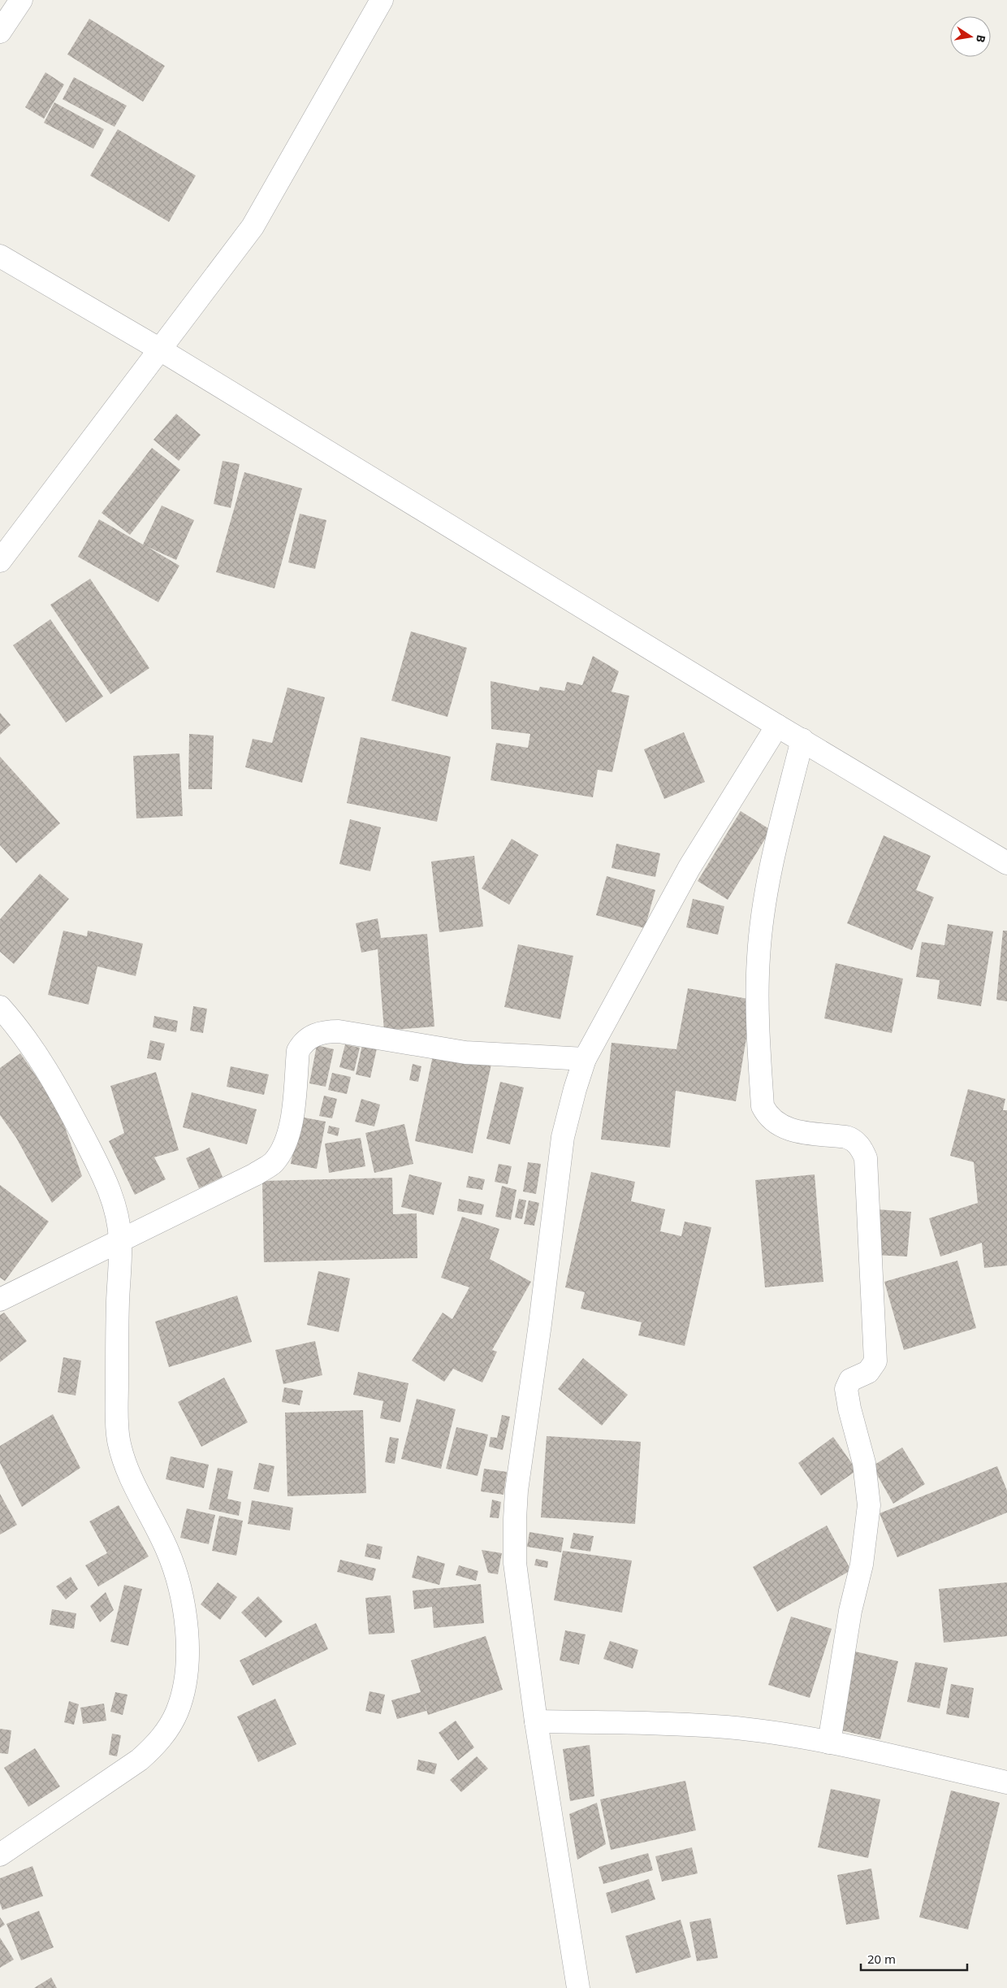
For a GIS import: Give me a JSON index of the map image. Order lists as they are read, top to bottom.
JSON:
{
  "scale_bar": "20 m",
  "north": "right"
}
